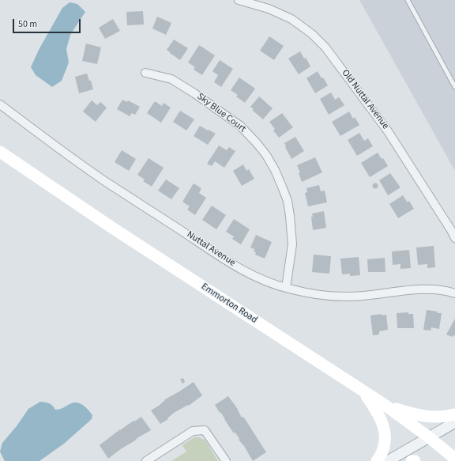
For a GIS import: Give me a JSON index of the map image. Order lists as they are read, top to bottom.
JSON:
{
  "streets": {
    "main road": ["Emmorton Road"],
    "street": ["Old Nuttal Avenue", "Sky Blue Court", "Nuttal Avenue"]
  },
  "crossings": [
    ["Sky Blue Court", "Nuttal Avenue"]
  ],
  "scale_bar": "50 m"
}
